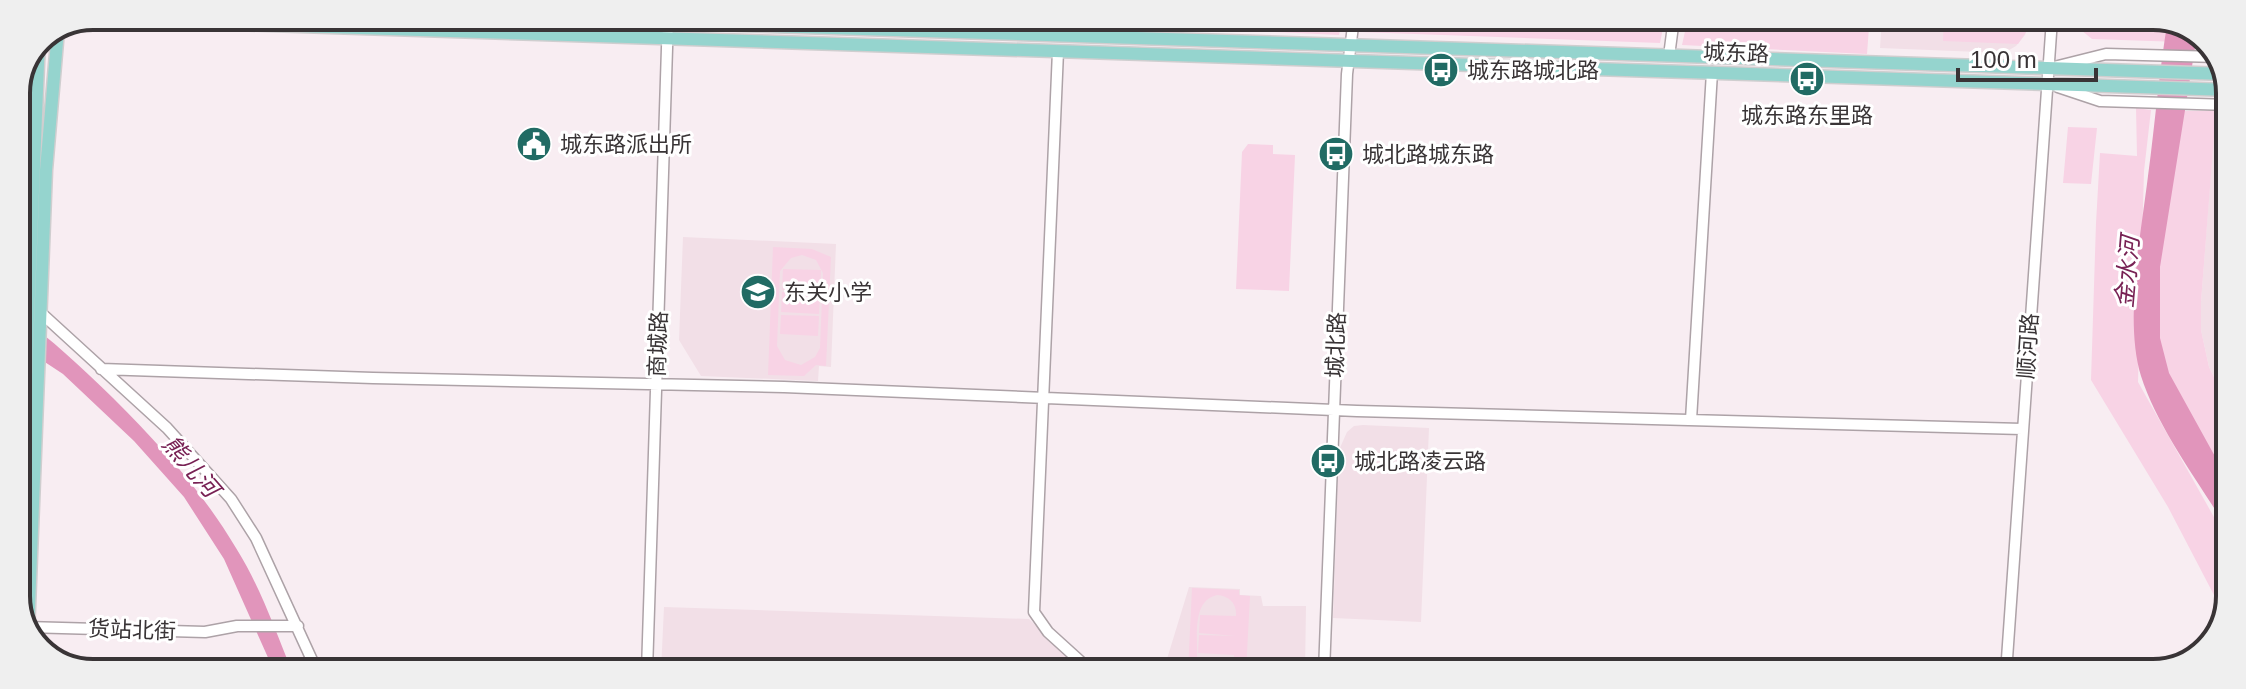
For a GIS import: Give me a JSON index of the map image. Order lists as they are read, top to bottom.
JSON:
{
  "streets": {
    "main road": ["城东路"],
    "street": [
      "商城路",
      "城北路",
      "顺河路",
      "货站北街"
    ]
  },
  "crossings": [
    ["城东路", "商城路"],
    ["城东路", "城北路"],
    ["城东路", "顺河路"]
  ],
  "water": ["金水河", "熊儿河"],
  "places": {
    "bus stop": [
      "城东路城北路",
      "城东路东里路",
      "城北路城东路",
      "城北路凌云路"
    ],
    "public building": ["城东路派出所"],
    "school or university": ["东关小学"]
  },
  "scale_bar": "100 m"
}
